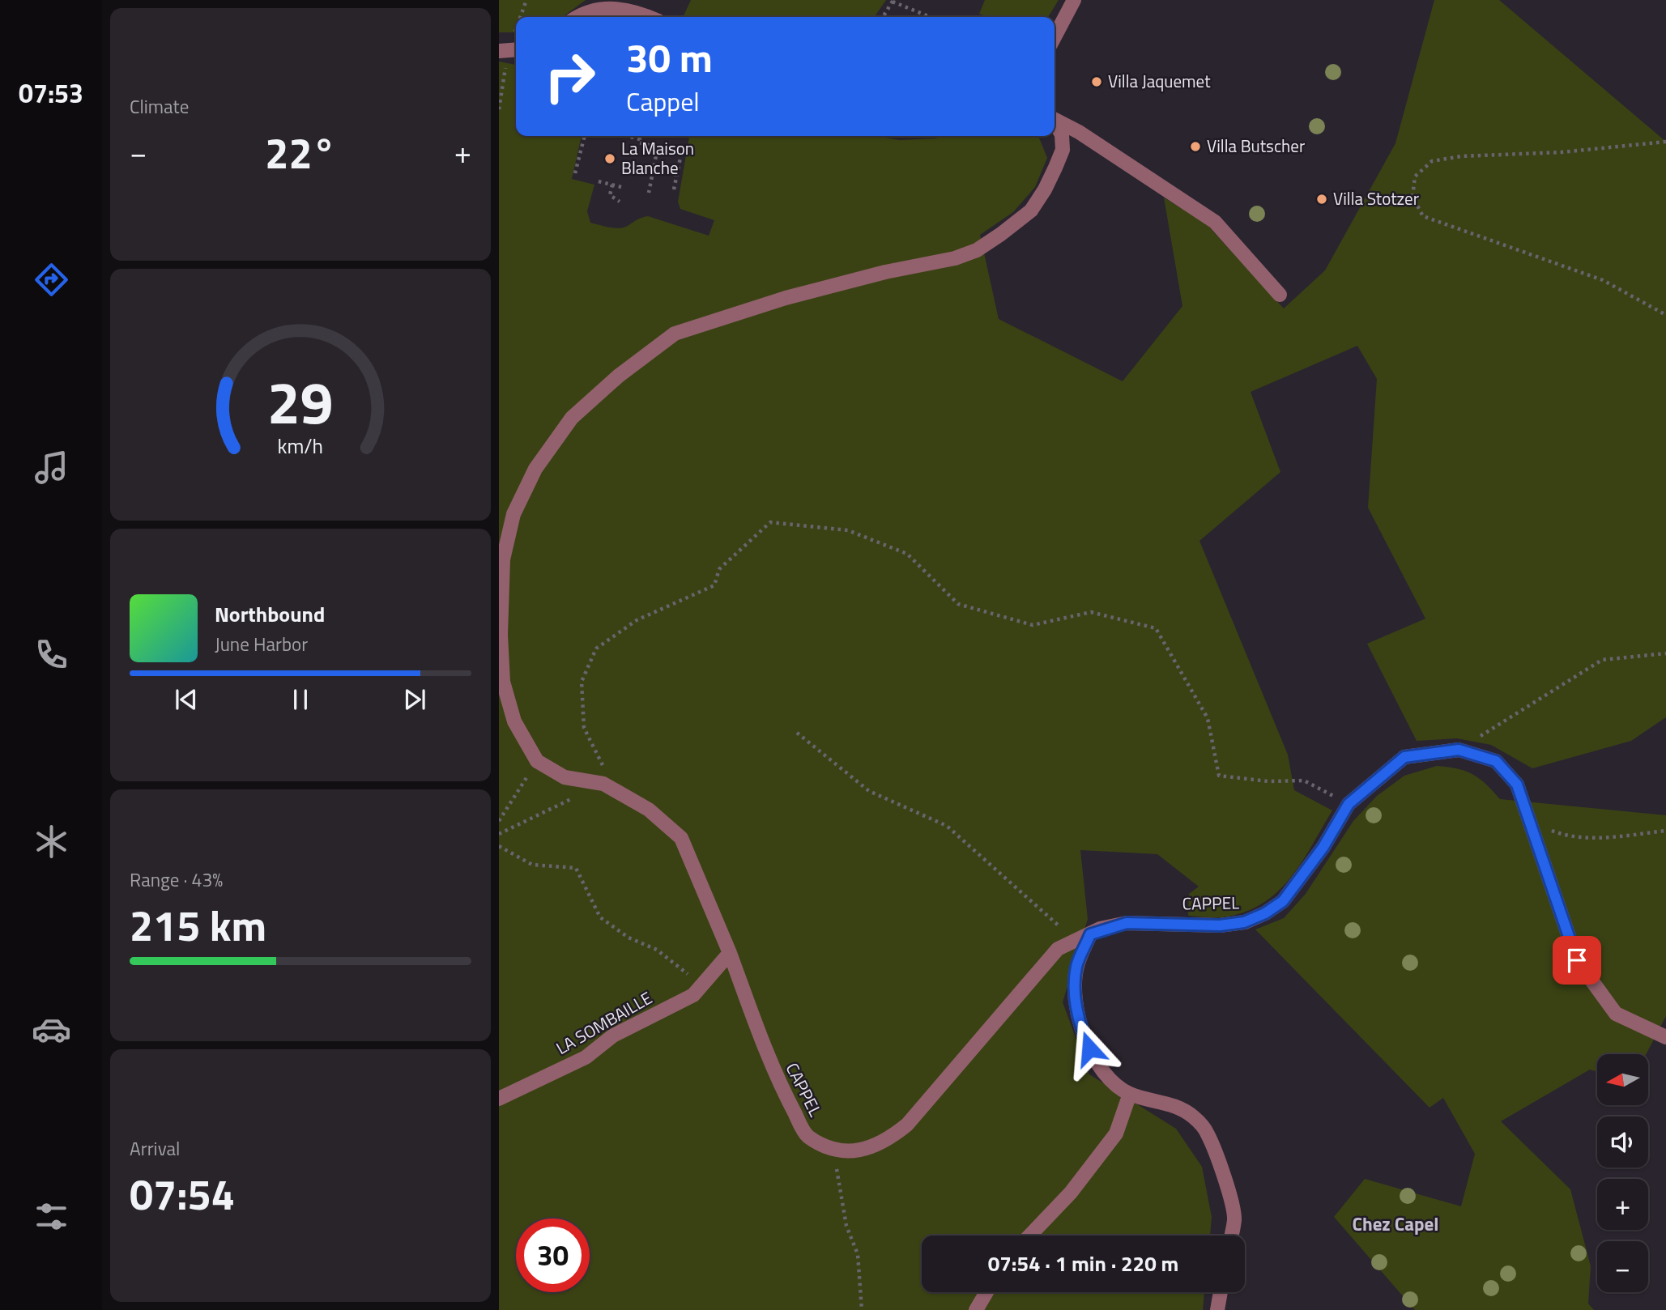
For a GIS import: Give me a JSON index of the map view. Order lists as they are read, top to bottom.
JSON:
{
  "streets": {
    "street": ["CAPPEL", "LA SOMBAILLE"]
  },
  "crossings": [
    ["CAPPEL", "LA SOMBAILLE"]
  ],
  "districts": ["Chez Capel"],
  "places": [
    "Villa Jaquemet",
    "Villa Butscher",
    "La Maison Blanche",
    "Villa Stotzer"
  ],
  "north": "left",
  "page": {
    "tabs": "07:53",
    "tile": [
      "Climate",
      ["Range · 43%", "215 km"],
      ["Arrival", "07:54"]
    ],
    "turn": ["30 m", "Cappel"],
    "heat": ["−", "22°", "+"],
    "song": ["Northbound", "June Harbor"],
    "map_buttons": ["+", "−"],
    "limit": "30",
    "trip": "07:54 · 1 min · 220 m",
    "gauge": ["29", "km/h"]
  }
}
